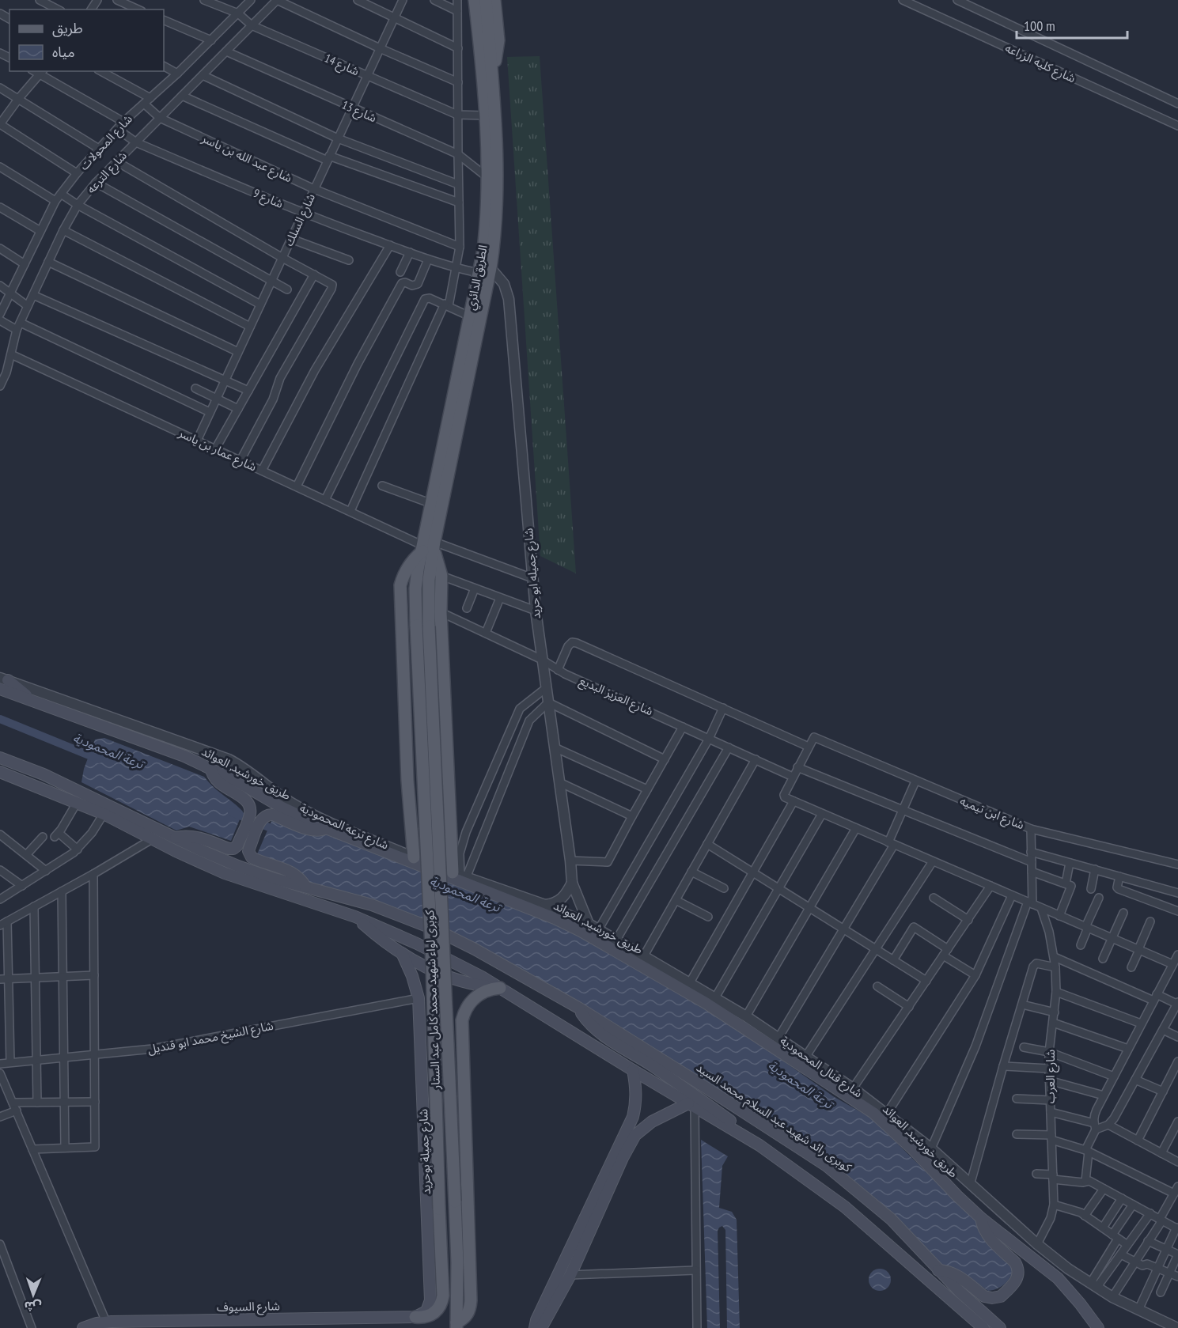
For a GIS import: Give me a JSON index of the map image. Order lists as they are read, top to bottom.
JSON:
{
  "streets": {
    "main road": [
      "الطريق الدائري",
      "طريق خورشيد, العوائد",
      "كوبرى لواء شهيد محمد كامل عبد الستار",
      "كوبرى رائد شهيد عبد السلام محمد السيد",
      "شارع جميلة بوحريد",
      "شارع السيوف"
    ],
    "street": [
      "شارع كليه الزراعه",
      "شارع 14",
      "شارع 13",
      "شارع المحولات",
      "شارع عبد الله بن ياسر",
      "شارع الترعه",
      "شارع 9",
      "شارع السلك",
      "شارع عمار بن ياسر",
      "شارع جميله ابو حريد",
      "شارع العزيز البديع",
      "شارع ابن تيميه",
      "شارع ترعه المحمودية",
      "شارع الشيخ محمد ابو قنديل",
      "شارع قنال المحمودية",
      "شارع العرب"
    ]
  },
  "crossings": [
    ["شارع 14", "شارع المحولات"],
    ["شارع 14", "شارع الترعه"],
    ["شارع 14", "شارع السلك"],
    ["شارع 14", "الطريق الدائري"],
    ["شارع 13", "شارع الترعه"],
    ["شارع 13", "شارع السلك"],
    ["شارع 13", "الطريق الدائري"],
    ["شارع المحولات", "شارع عبد الله بن ياسر"],
    ["شارع المحولات", "شارع 9"],
    ["شارع عبد الله بن ياسر", "شارع الترعه"],
    ["شارع عبد الله بن ياسر", "شارع السلك"],
    ["شارع الترعه", "شارع 9"],
    ["شارع الترعه", "شارع عمار بن ياسر"],
    ["شارع 9", "شارع السلك"],
    ["شارع 9", "الطريق الدائري"],
    ["شارع السلك", "شارع عمار بن ياسر"],
    ["الطريق الدائري", "شارع عمار بن ياسر"],
    ["الطريق الدائري", "شارع جميله ابو حريد"],
    ["الطريق الدائري", "كوبرى لواء شهيد محمد كامل عبد الستار"],
    ["شارع عمار بن ياسر", "شارع جميله ابو حريد"],
    ["شارع عمار بن ياسر", "كوبرى لواء شهيد محمد كامل عبد الستار"],
    ["شارع جميله ابو حريد", "شارع العزيز البديع"],
    ["شارع جميله ابو حريد", "شارع ترعه المحمودية"],
    ["شارع جميله ابو حريد", "شارع قنال المحمودية"],
    ["شارع ترعه المحمودية", "شارع قنال المحمودية"],
    ["كوبرى لواء شهيد محمد كامل عبد الستار", "شارع جميلة بوحريد"],
    ["كوبرى لواء شهيد محمد كامل عبد الستار", "شارع السيوف"],
    ["شارع الشيخ محمد ابو قنديل", "شارع جميلة بوحريد"],
    ["شارع قنال المحمودية", "شارع العرب"],
    ["شارع جميلة بوحريد", "شارع السيوف"]
  ],
  "water": ["ترعة المحمودية"],
  "legend": ["طريق", "مياه"],
  "scale_bar": "100 m",
  "north": "bottom"
}
